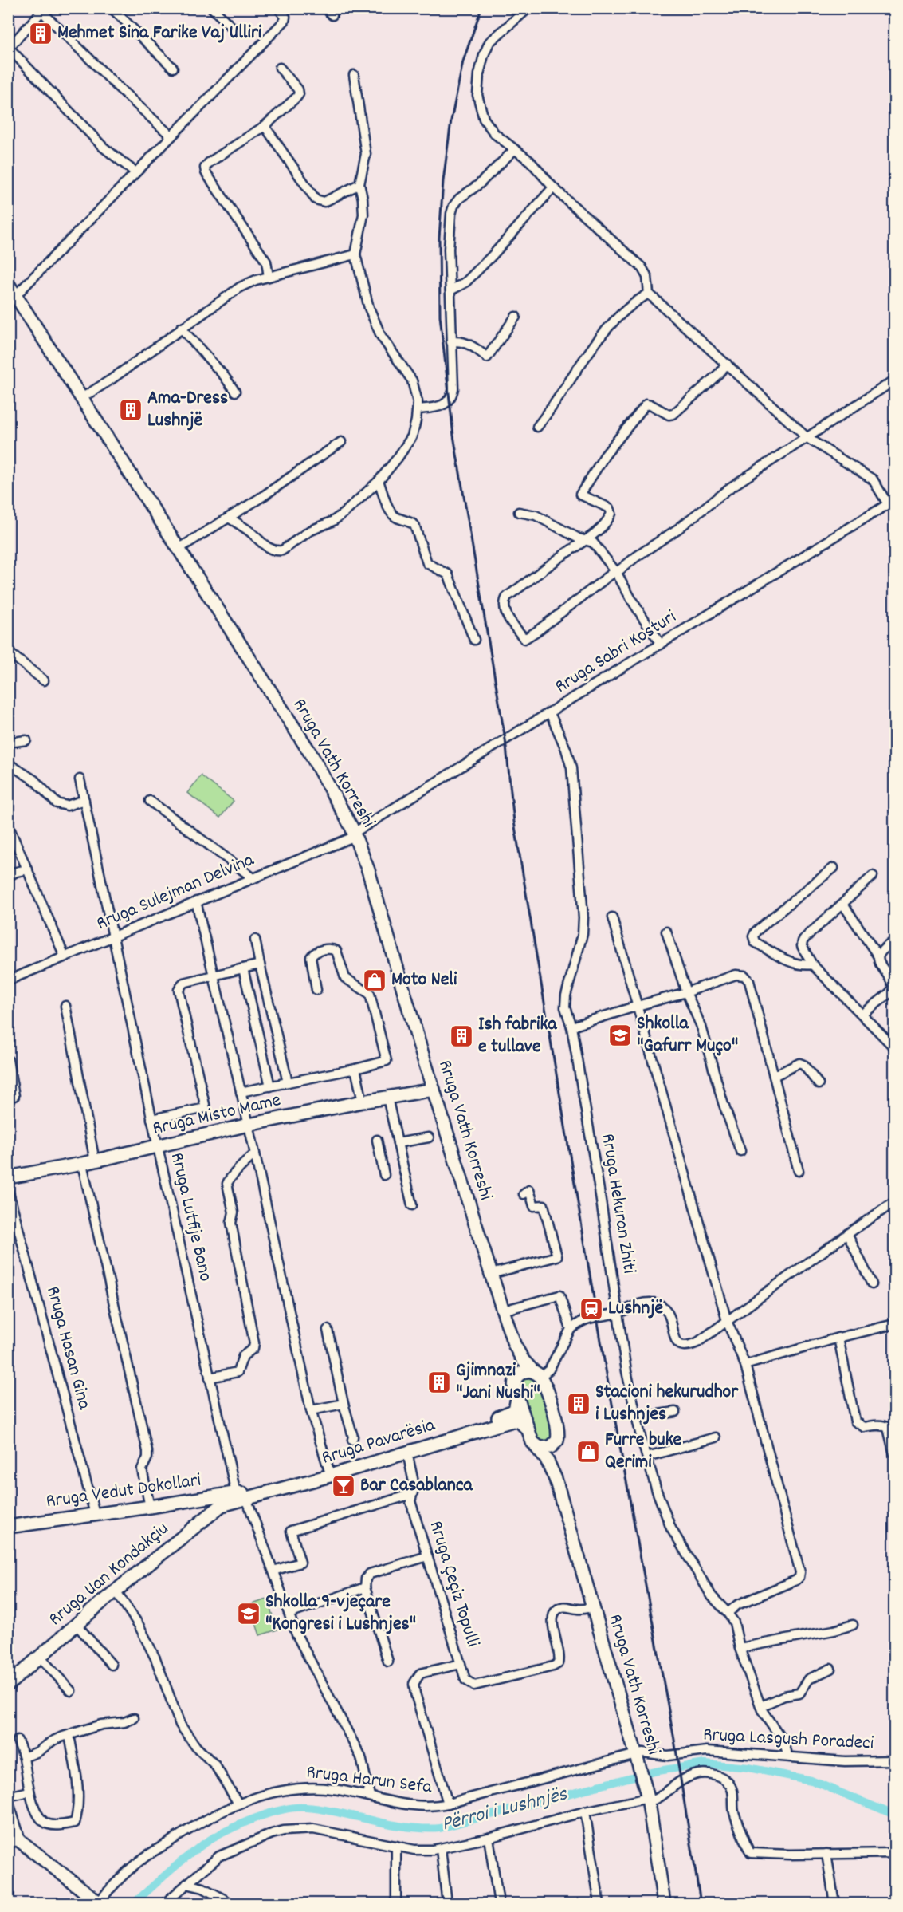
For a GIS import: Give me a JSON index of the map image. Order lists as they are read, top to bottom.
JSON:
{
  "streets": {
    "main road": [
      "Rruga Vath Korreshi",
      "Rruga Misto Mame",
      "Rruga Pavarësia",
      "Rruga Vedut Dokollari",
      "Rruga Uan Kondakçiu"
    ],
    "street": [
      "Rruga Sabri Kosturi",
      "Rruga Sulejman Delvina",
      "Rruga Hekuran Zhiti",
      "Rruga Lutfije Bano",
      "Rruga Hasan Gina",
      "Rruga Çeçiz Topulli",
      "Rruga Lasgush Poradeci",
      "Rruga Harun Sefa"
    ]
  },
  "crossings": [
    ["Rruga Sabri Kosturi", "Rruga Vath Korreshi"],
    ["Rruga Sabri Kosturi", "Rruga Sulejman Delvina"],
    ["Rruga Sabri Kosturi", "Rruga Hekuran Zhiti"],
    ["Rruga Vath Korreshi", "Rruga Sulejman Delvina"],
    ["Rruga Vath Korreshi", "Rruga Misto Mame"],
    ["Rruga Vath Korreshi", "Rruga Pavarësia"],
    ["Rruga Vath Korreshi", "Rruga Lasgush Poradeci"],
    ["Rruga Vath Korreshi", "Rruga Harun Sefa"],
    ["Rruga Sulejman Delvina", "Rruga Lutfije Bano"],
    ["Rruga Misto Mame", "Rruga Lutfije Bano"],
    ["Rruga Hekuran Zhiti", "Rruga Lasgush Poradeci"],
    ["Rruga Lutfije Bano", "Rruga Pavarësia"],
    ["Rruga Lutfije Bano", "Rruga Uan Kondakçiu"],
    ["Rruga Lutfije Bano", "Rruga Harun Sefa"],
    ["Rruga Hasan Gina", "Rruga Vedut Dokollari"],
    ["Rruga Pavarësia", "Rruga Uan Kondakçiu"],
    ["Rruga Pavarësia", "Rruga Çeçiz Topulli"],
    ["Rruga Vedut Dokollari", "Rruga Uan Kondakçiu"],
    ["Rruga Çeçiz Topulli", "Rruga Harun Sefa"],
    ["Rruga Lasgush Poradeci", "Rruga Harun Sefa"]
  ],
  "water": ["Përroi i Lushnjës"],
  "places": {
    "building": [
      "Mehmet Sina Farike Vaj Ulliri",
      "Ama-Dress Lushnjë",
      "Ish fabrika e tullave",
      "Gjimnazi \"Jani Nushi\"",
      "Stacioni hekurudhor i Lushnjes"
    ],
    "shop": ["Moto Neli", "Furre buke Qerimi"],
    "school or university": ["Shkolla \"Gafurr Muço\"", "Shkolla 9-vjeçare \"Kongresi i Lushnjes\""],
    "station": ["Lushnjë"],
    "bar": ["Bar Casablanca"]
  }
}
